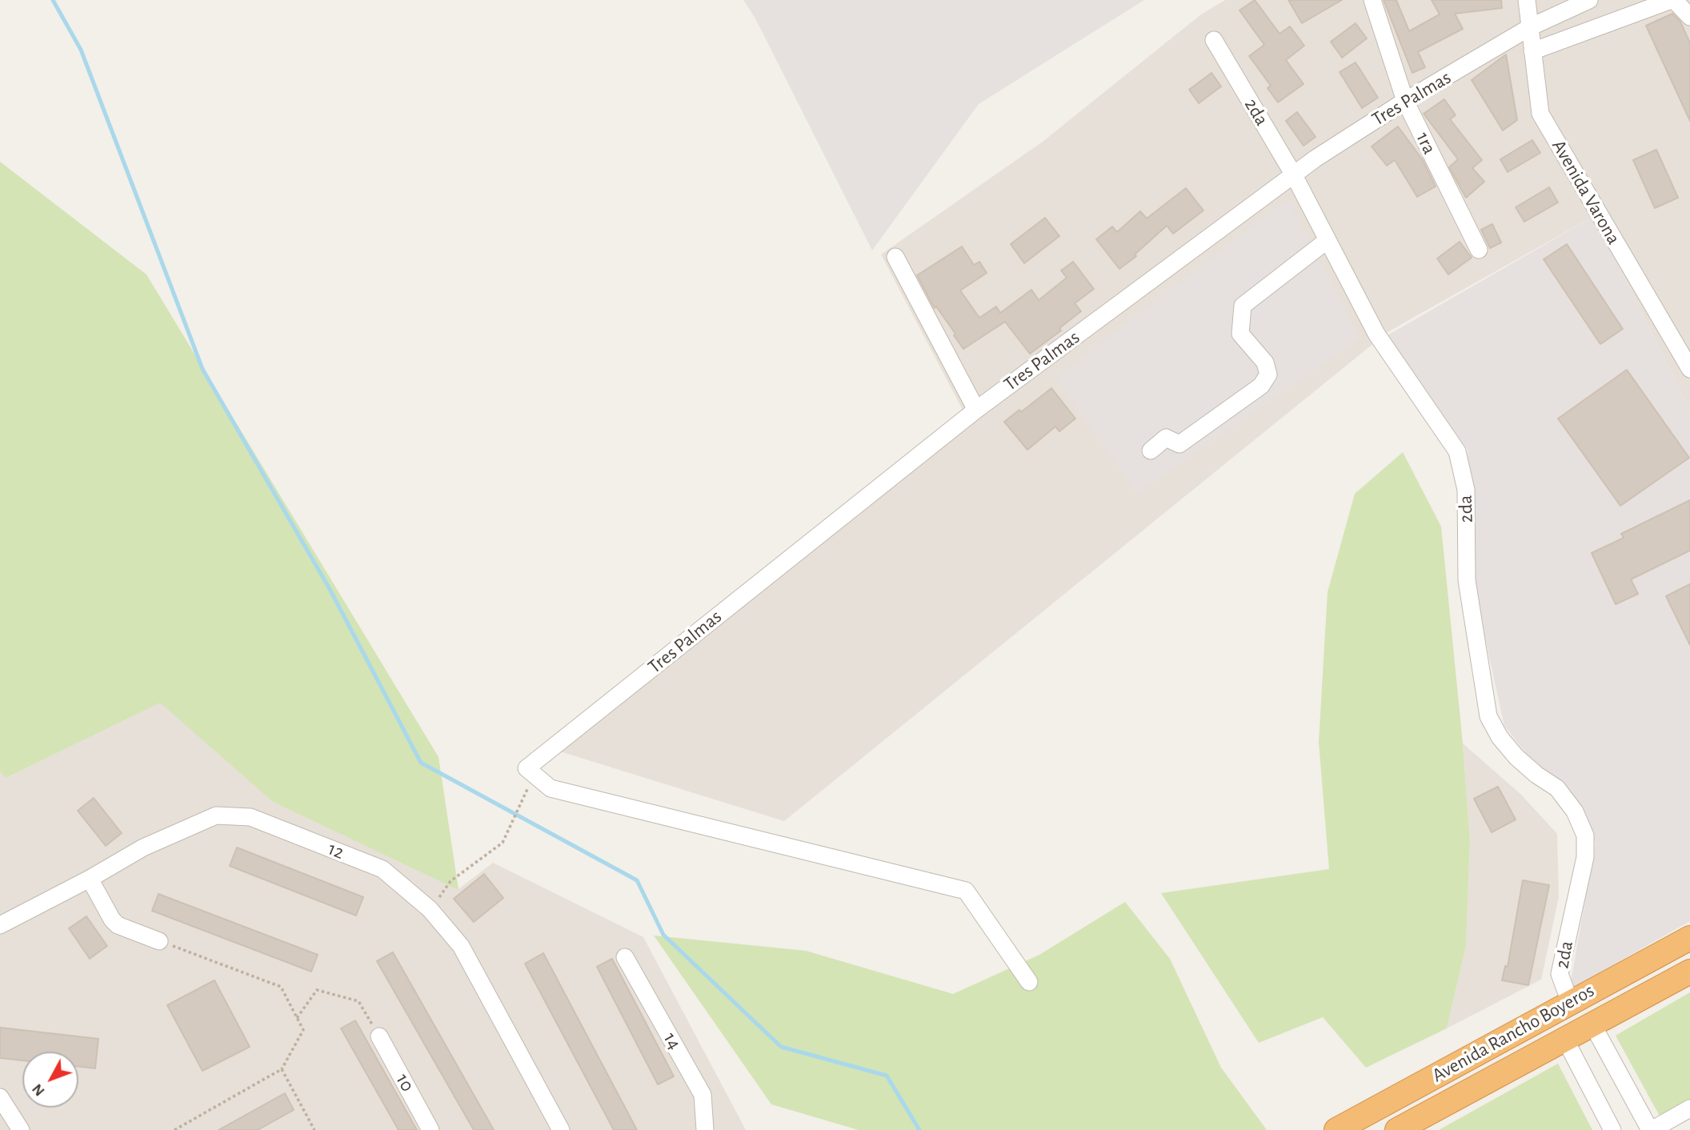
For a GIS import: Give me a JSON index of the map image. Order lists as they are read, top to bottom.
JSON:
{
  "streets": {
    "highway": ["Avenida Rancho Boyeros"],
    "street": [
      "Tres Palmas",
      "2da",
      "1ra",
      "Avenida Varona",
      "12",
      "14",
      "10"
    ]
  },
  "crossings": [
    ["Tres Palmas", "2da"],
    ["Tres Palmas", "1ra"],
    ["Tres Palmas", "Avenida Varona"],
    ["2da", "Avenida Rancho Boyeros"]
  ],
  "north": "bottom left"
}
